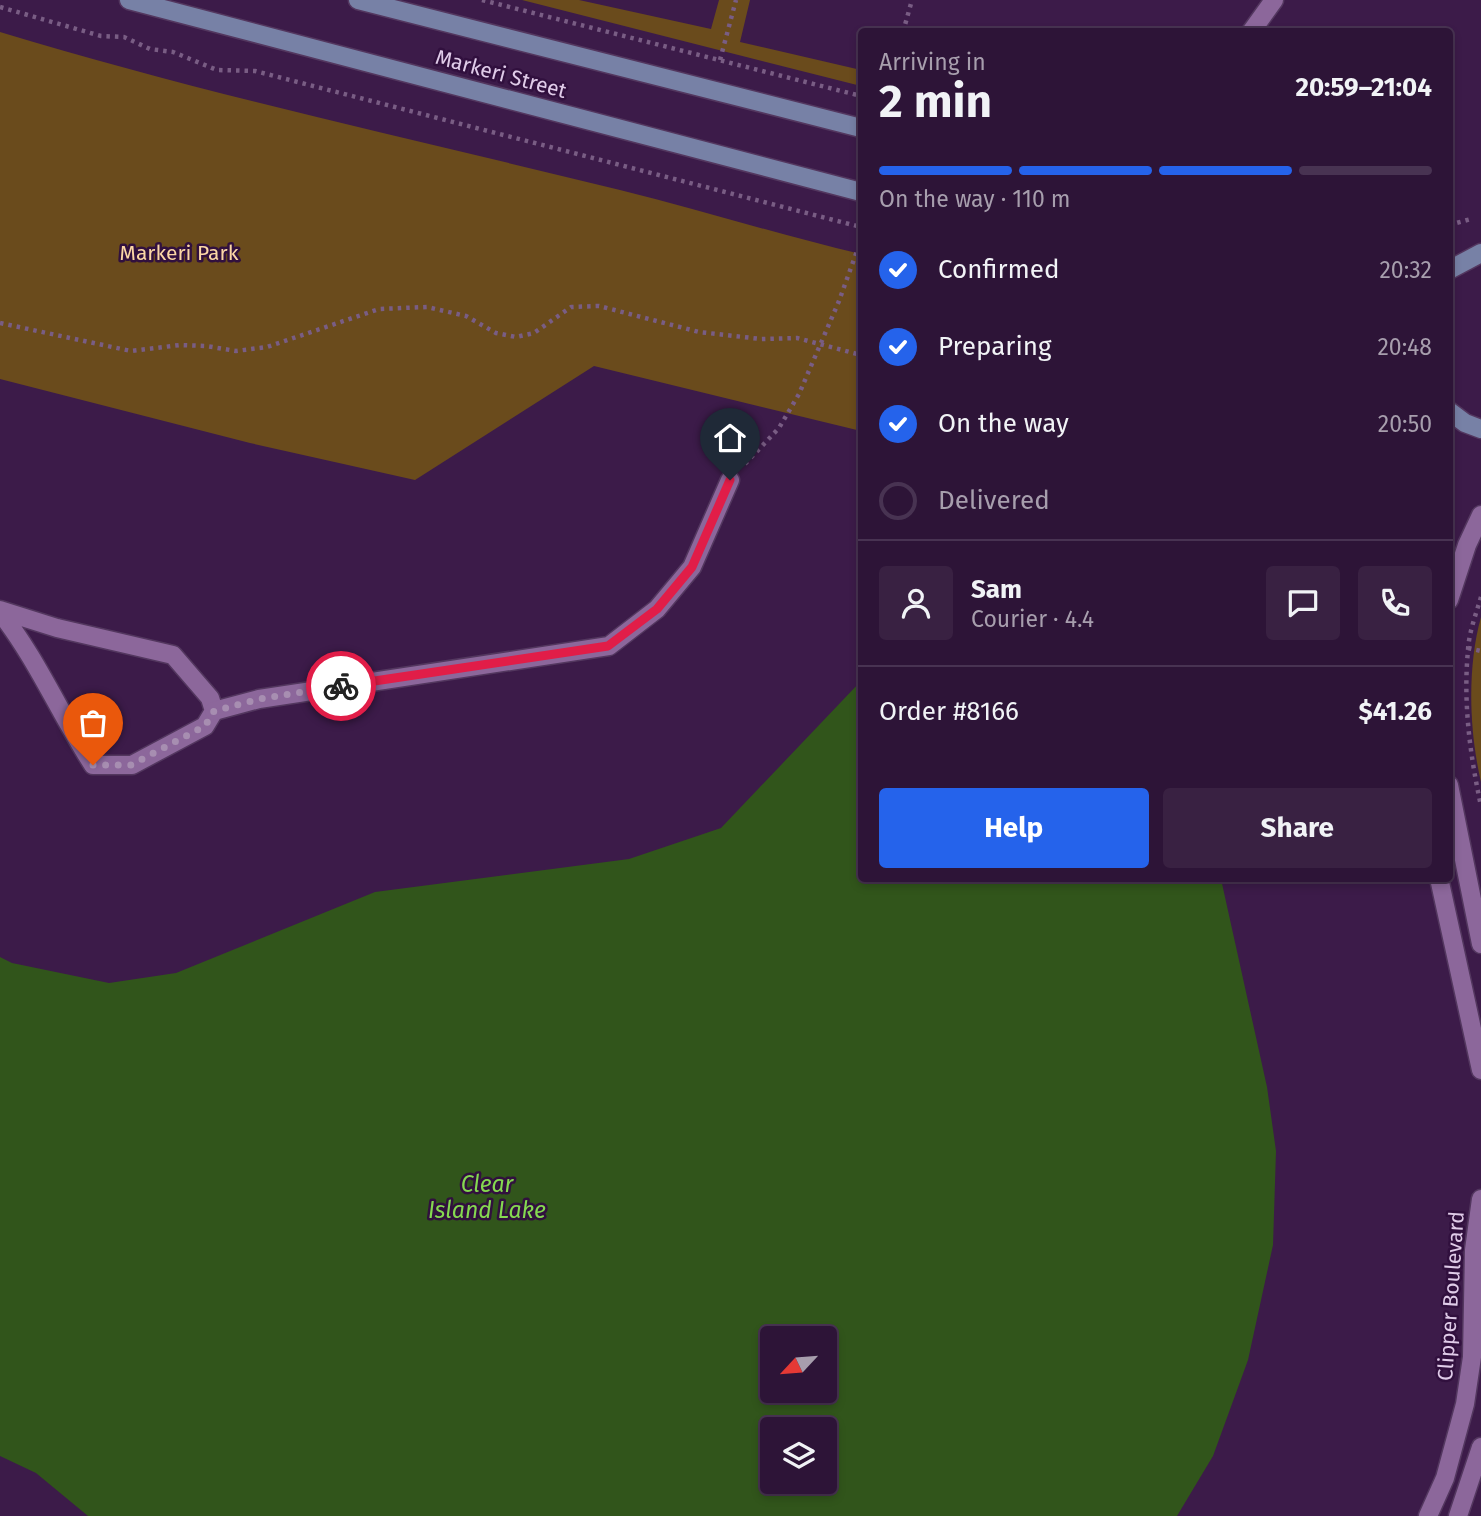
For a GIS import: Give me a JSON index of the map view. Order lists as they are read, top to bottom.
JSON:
{
  "streets": {
    "main road": ["Markeri Street"],
    "street": ["Clipper Boulevard"]
  },
  "water": ["Clear Island Lake"],
  "parks": ["Markeri Park"],
  "north": "bottom left",
  "page": {
    "heading": ["2 min", "Arriving in", "20:59–21:04"],
    "panel": [
      "Sam",
      "Courier · 4.4",
      "Order #8166",
      "$41.26"
    ],
    "bar": "On the way · 110 m",
    "list": [
      ["Confirmed", "20:32"],
      ["Preparing", "20:48"],
      ["On the way", "20:50"],
      "Delivered"
    ],
    "buttons": ["Help", "Share"]
  }
}
